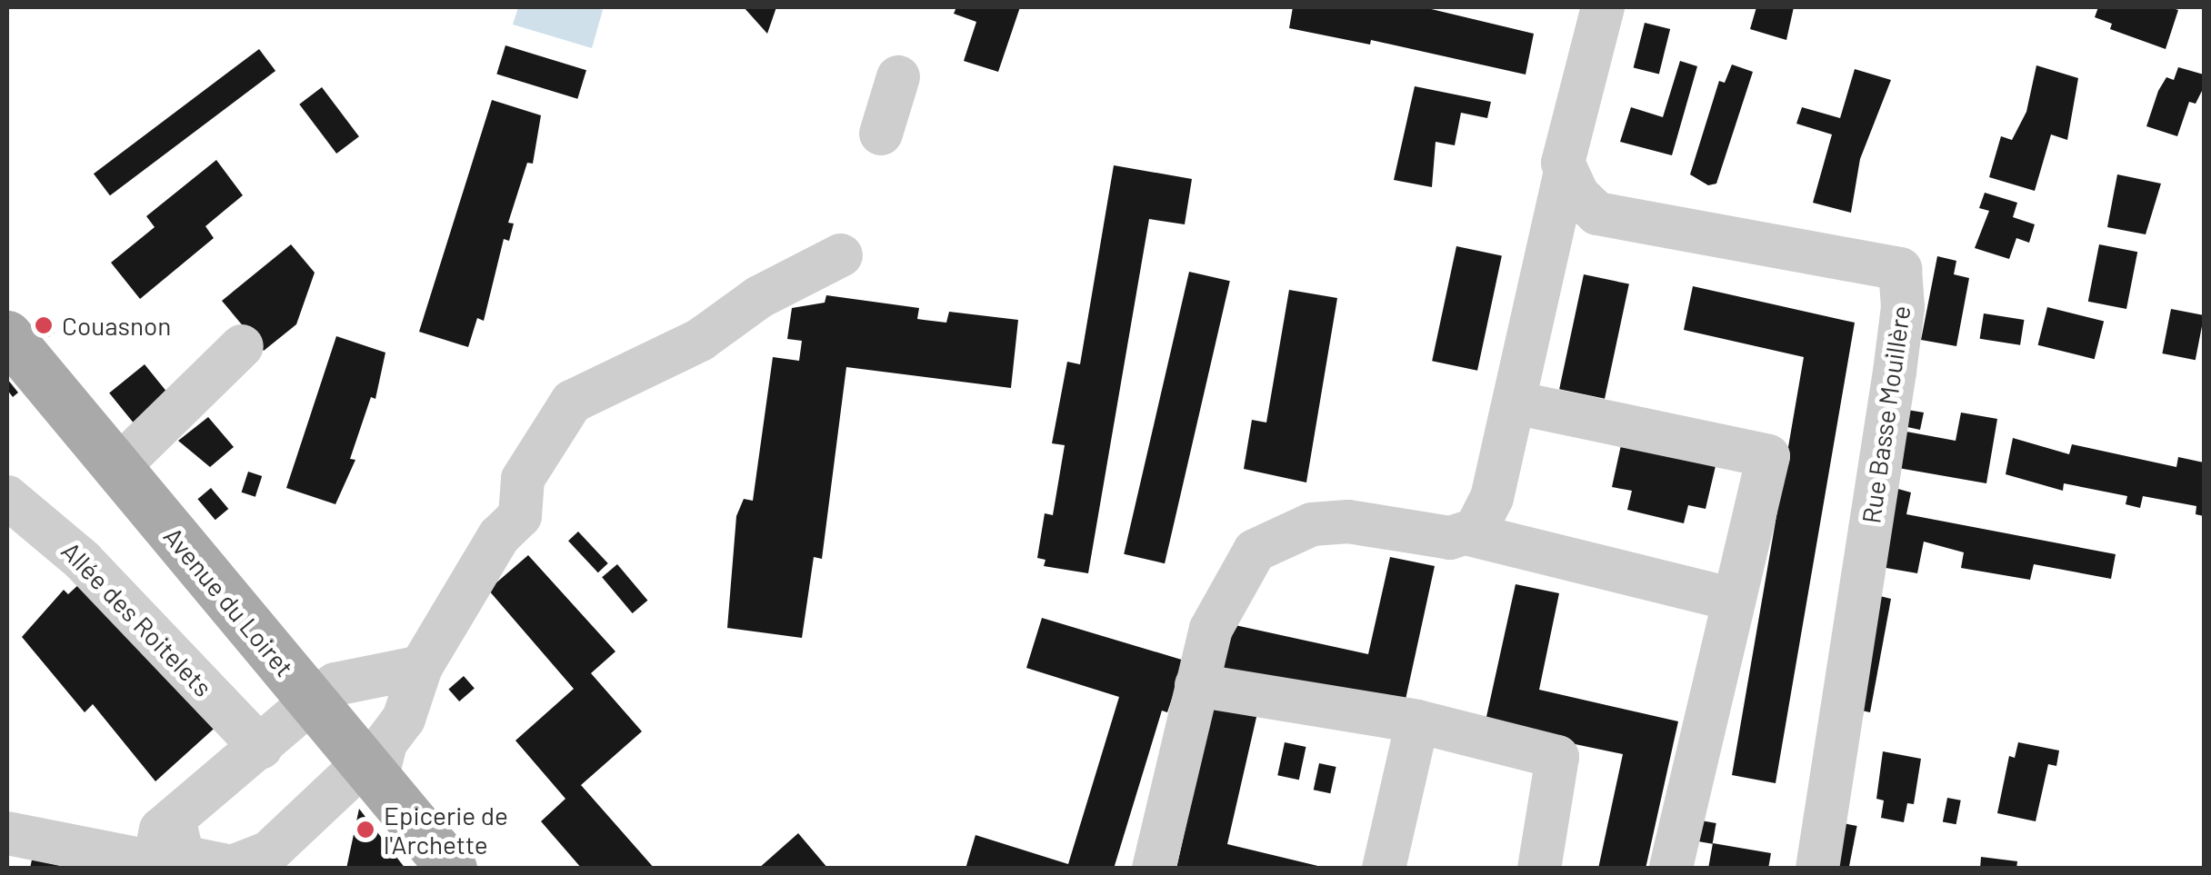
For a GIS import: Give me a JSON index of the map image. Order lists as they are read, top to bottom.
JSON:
{
  "streets": {
    "main road": ["Avenue du Loiret"],
    "street": ["Rue Basse Mouillère", "Allée des Roitelets"]
  },
  "places": ["Couasnon", "Epicerie de l'Archette"]
}
